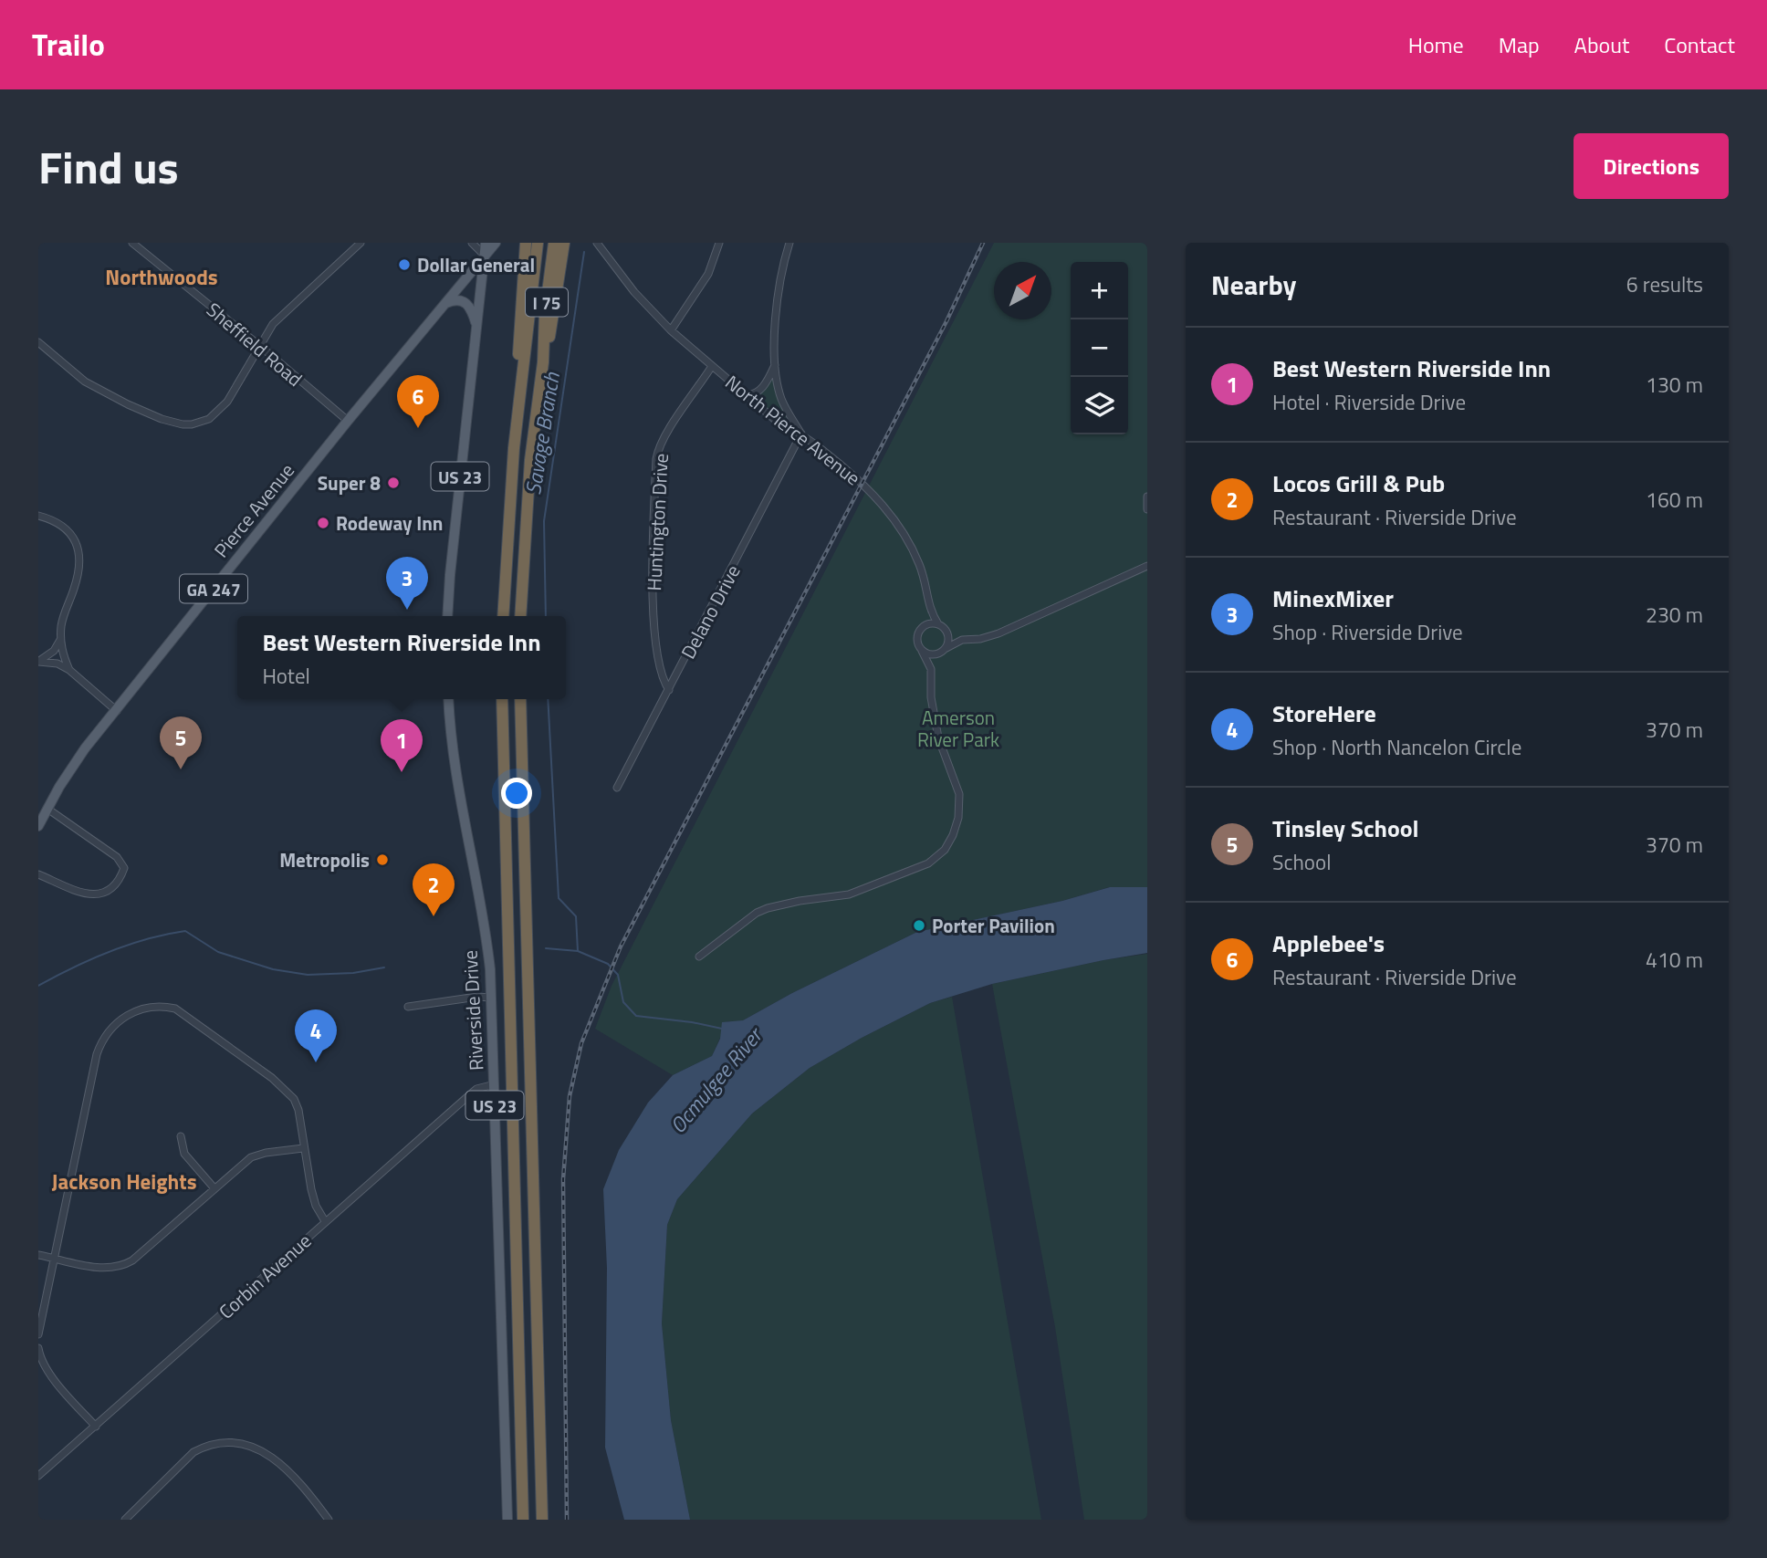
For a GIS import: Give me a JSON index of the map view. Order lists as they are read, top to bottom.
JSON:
{
  "streets": {
    "highway": ["I 75"],
    "main road": [
      "US 23",
      "Pierce Avenue",
      "GA 247",
      "Riverside Drive"
    ],
    "street": [
      "Sheffield Road",
      "North Pierce Avenue",
      "Huntington Drive",
      "Delano Drive",
      "Corbin Avenue"
    ]
  },
  "crossings": [
    ["Sheffield Road", "Pierce Avenue"],
    ["North Pierce Avenue", "Huntington Drive"],
    ["North Pierce Avenue", "Delano Drive"],
    ["US 23", "Pierce Avenue"],
    ["Huntington Drive", "Delano Drive"],
    ["Riverside Drive", "Corbin Avenue"]
  ],
  "districts": ["Northwoods", "Jackson Heights"],
  "water": ["Savage Branch", "Ocmulgee River"],
  "parks": ["Amerson River Park"],
  "places": [
    "Dollar General",
    "Super 8",
    "Rodeway Inn",
    "Metropolis",
    "Porter Pavilion"
  ],
  "north": "top right",
  "page": {
    "header": "Trailo",
    "nav": [
      "Home",
      "Map",
      "About",
      "Contact"
    ],
    "title": "Find us",
    "buttons": "Directions",
    "heading": ["Nearby", "6 results"],
    "map_buttons": ["+", "−"],
    "list": [
      {
        "mark": "1",
        "name": "Best Western Riverside Inn",
        "note": "Hotel · Riverside Drive",
        "value": "130 m"
      },
      {
        "mark": "2",
        "name": "Locos Grill & Pub",
        "note": "Restaurant · Riverside Drive",
        "value": "160 m"
      },
      {
        "mark": "3",
        "name": "MinexMixer",
        "note": "Shop · Riverside Drive",
        "value": "230 m"
      },
      {
        "mark": "4",
        "name": "StoreHere",
        "note": "Shop · North Nancelon Circle",
        "value": "370 m"
      },
      {
        "mark": "5",
        "name": "Tinsley School",
        "note": "School",
        "value": "370 m"
      },
      {
        "mark": "6",
        "name": "Applebee's",
        "note": "Restaurant · Riverside Drive",
        "value": "410 m"
      }
    ],
    "pins": [
      "6",
      "3",
      "5",
      "1",
      "2",
      "4"
    ],
    "popup": ["Best Western Riverside Inn", "Hotel"]
  }
}
